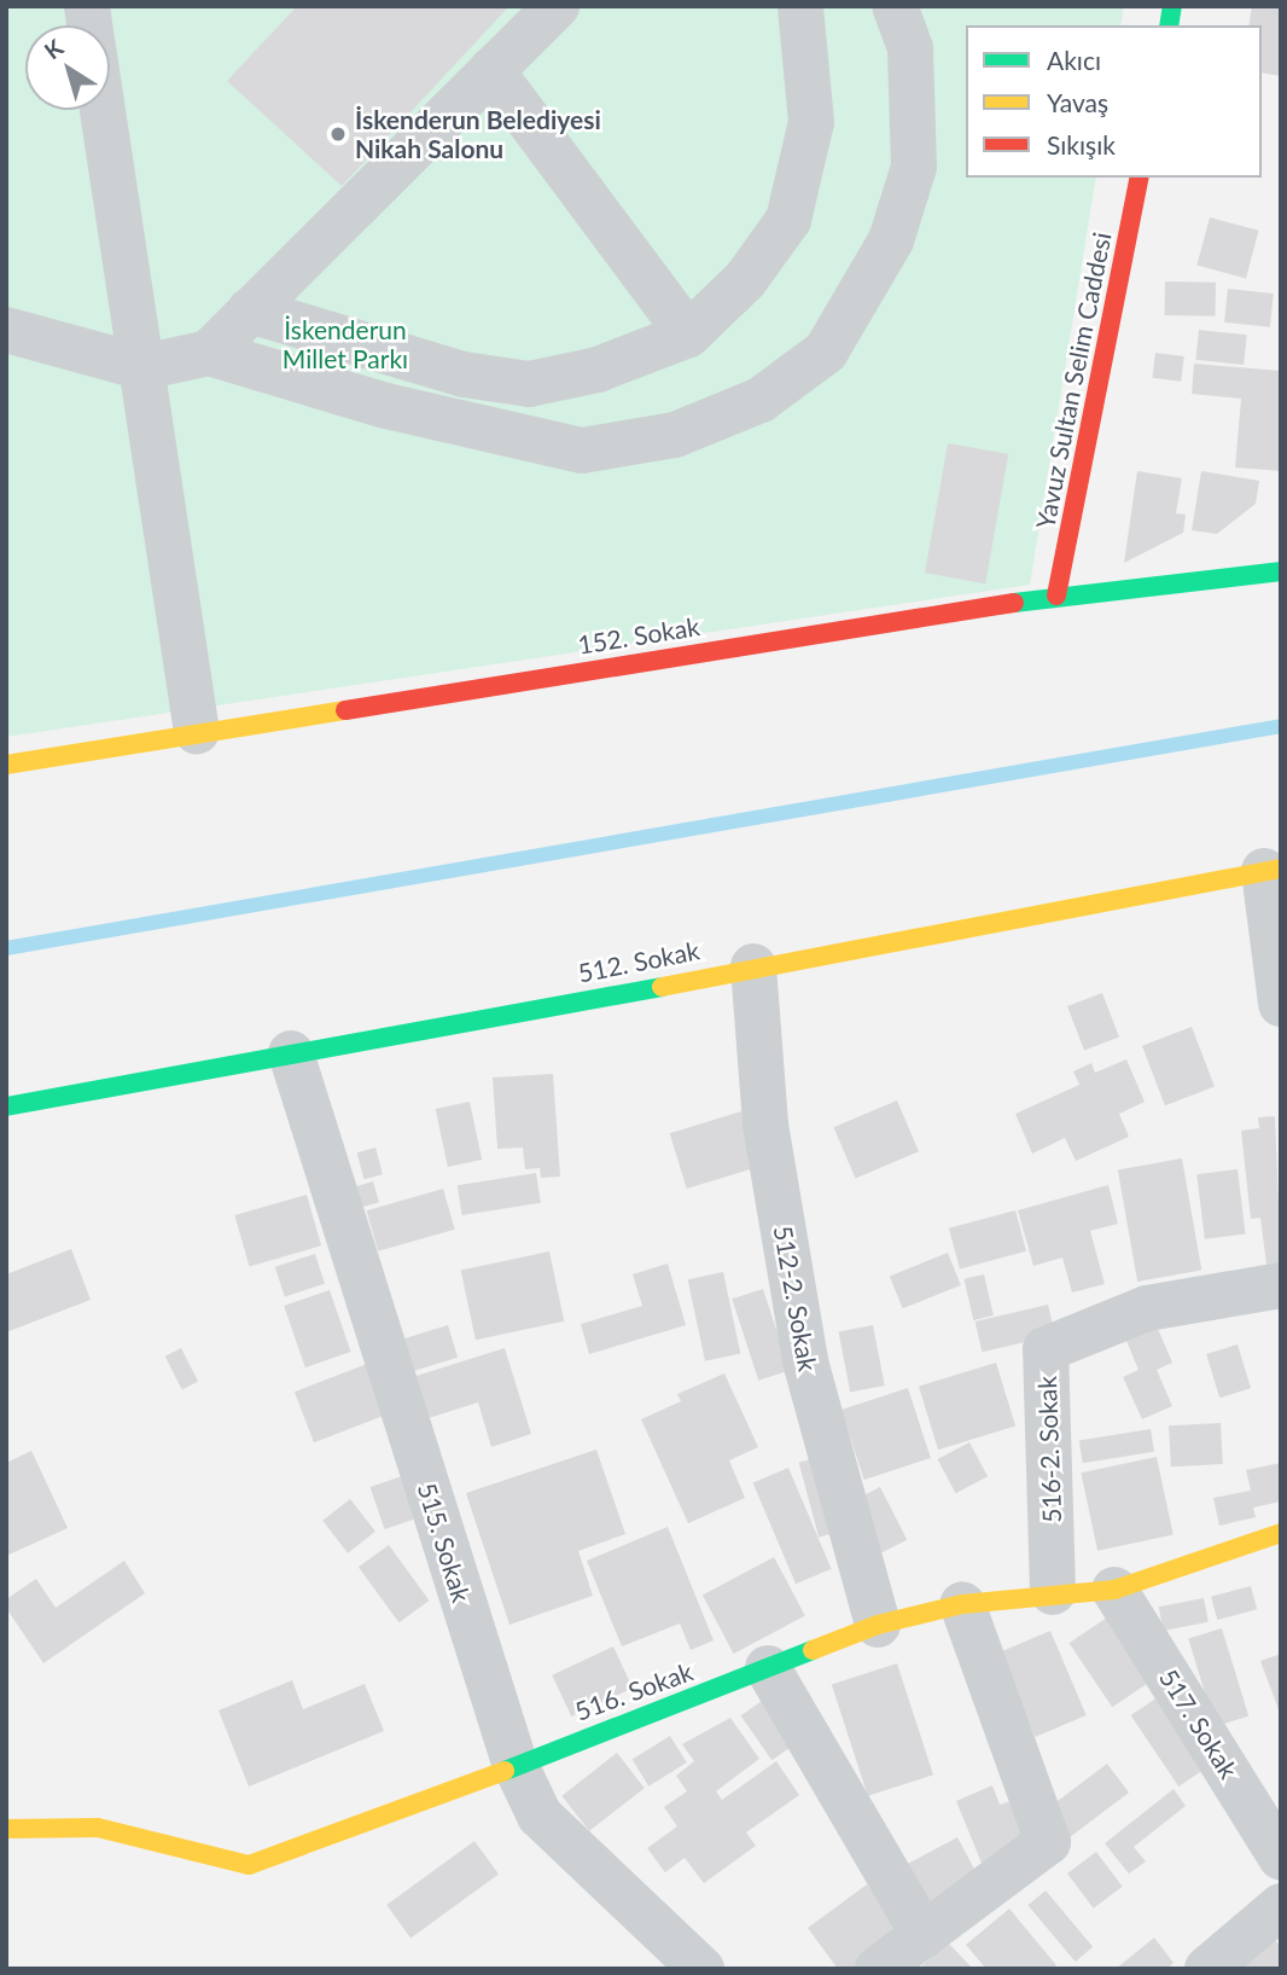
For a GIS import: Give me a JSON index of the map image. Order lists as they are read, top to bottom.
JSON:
{
  "streets": {
    "street": [
      "Yavuz Sultan Selim Caddesi",
      "152. Sokak",
      "512. Sokak",
      "512-2. Sokak",
      "516-2. Sokak",
      "515. Sokak",
      "516. Sokak",
      "517. Sokak"
    ]
  },
  "crossings": [
    ["Yavuz Sultan Selim Caddesi", "152. Sokak"],
    ["512. Sokak", "512-2. Sokak"],
    ["512. Sokak", "515. Sokak"],
    ["512-2. Sokak", "516. Sokak"],
    ["516-2. Sokak", "516. Sokak"],
    ["515. Sokak", "516. Sokak"],
    ["516. Sokak", "517. Sokak"]
  ],
  "parks": ["İskenderun Millet Parkı"],
  "places": ["İskenderun Belediyesi Nikah Salonu"],
  "legend": ["Akıcı", "Yavaş", "Sıkışık"],
  "north": "top left"
}
